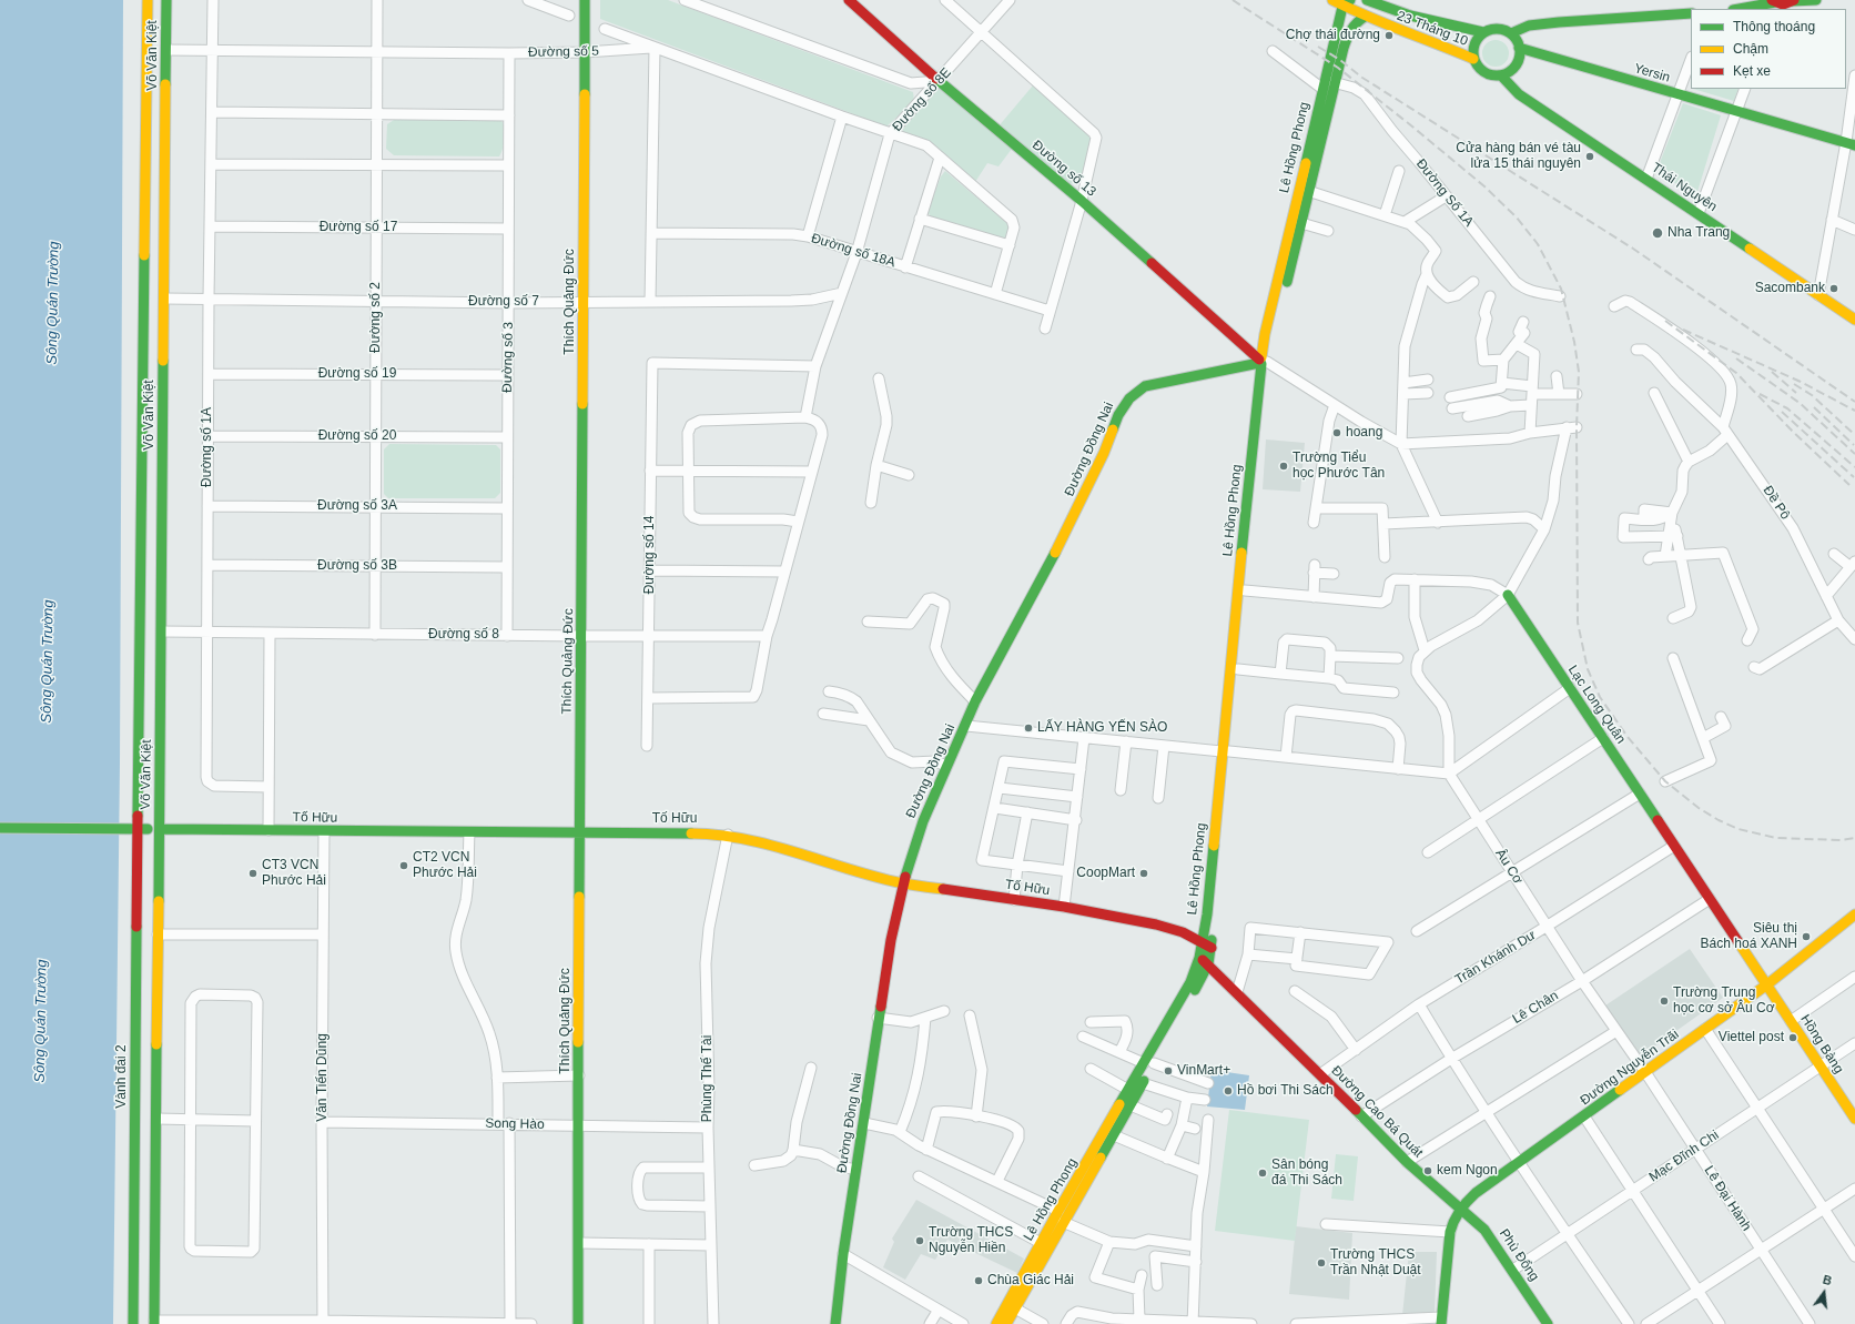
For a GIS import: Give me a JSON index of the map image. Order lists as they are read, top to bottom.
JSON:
{
  "streets": {
    "main road": [
      "23 Tháng 10",
      "Võ Văn Kiệt",
      "Yersin",
      "Lê Hồng Phong",
      "Đường số 13",
      "Thái Nguyên",
      "Thích Quảng Đức",
      "Đường Đồng Nai",
      "Lạc Long Quân",
      "Tố Hữu",
      "Hồng Bàng",
      "Đường Nguyễn Trãi",
      "Vành đai 2",
      "Đường Cao Bá Quát",
      "Phù Đổng"
    ],
    "street": [
      "Đường số 5",
      "Đường số 8E",
      "Đường Số 1A",
      "Đường số 17",
      "Đường số 18A",
      "Đường số 7",
      "Đường số 2",
      "Đường số 3",
      "Đường số 19",
      "Đường số 20",
      "Đường số 1A",
      "Đề Pô",
      "Đường số 3A",
      "Đường số 14",
      "Đường số 3B",
      "Đường số 8",
      "Âu Cơ",
      "Trần Khánh Dư",
      "Lê Chân",
      "Văn Tiến Dũng",
      "Phùng Thế Tài",
      "Song Hào",
      "Mạc Đĩnh Chi",
      "Lê Đại Hành"
    ]
  },
  "crossings": [
    ["23 Tháng 10", "Yersin"],
    ["23 Tháng 10", "Lê Hồng Phong"],
    ["23 Tháng 10", "Thái Nguyên"],
    ["Đường số 5", "Võ Văn Kiệt"],
    ["Đường số 5", "Đường số 8E"],
    ["Đường số 5", "Thích Quảng Đức"],
    ["Đường số 5", "Đường số 2"],
    ["Đường số 5", "Đường số 3"],
    ["Đường số 5", "Đường số 1A"],
    ["Võ Văn Kiệt", "Đường số 7"],
    ["Võ Văn Kiệt", "Đường số 8"],
    ["Võ Văn Kiệt", "Tố Hữu"],
    ["Võ Văn Kiệt", "Vành đai 2"],
    ["Yersin", "Thái Nguyên"],
    ["Đường số 8E", "Đường số 13"],
    ["Đường số 8E", "Đường số 18A"],
    ["Đường số 8E", "Đường số 7"],
    ["Đường số 8E", "Đường số 14"],
    ["Lê Hồng Phong", "Đường số 13"],
    ["Lê Hồng Phong", "Đường Số 1A"],
    ["Lê Hồng Phong", "Đường Đồng Nai"],
    ["Lê Hồng Phong", "Tố Hữu"],
    ["Lê Hồng Phong", "Đường Cao Bá Quát"],
    ["Đường số 13", "Đường Đồng Nai"],
    ["Đường số 17", "Đường số 2"],
    ["Đường số 17", "Đường số 3"],
    ["Đường số 17", "Đường số 1A"],
    ["Đường số 7", "Thích Quảng Đức"],
    ["Đường số 7", "Đường số 2"],
    ["Đường số 7", "Đường số 3"],
    ["Đường số 7", "Đường số 1A"],
    ["Thích Quảng Đức", "Đường số 8"],
    ["Thích Quảng Đức", "Tố Hữu"],
    ["Thích Quảng Đức", "Song Hào"],
    ["Đường số 2", "Đường số 19"],
    ["Đường số 2", "Đường số 20"],
    ["Đường số 2", "Đường số 3A"],
    ["Đường số 2", "Đường số 3B"],
    ["Đường số 2", "Đường số 8"],
    ["Đường số 3", "Đường số 19"],
    ["Đường số 3", "Đường số 20"],
    ["Đường số 3", "Đường số 3A"],
    ["Đường số 3", "Đường số 3B"],
    ["Đường số 3", "Đường số 8"],
    ["Đường số 19", "Đường số 1A"],
    ["Đường số 20", "Đường số 1A"],
    ["Đường số 1A", "Đường số 3A"],
    ["Đường số 1A", "Đường số 3B"],
    ["Đường số 1A", "Đường số 8"],
    ["Đường Đồng Nai", "Tố Hữu"],
    ["Đường số 14", "Đường số 8"],
    ["Lạc Long Quân", "Trần Khánh Dư"],
    ["Lạc Long Quân", "Lê Chân"],
    ["Lạc Long Quân", "Hồng Bàng"],
    ["Lạc Long Quân", "Đường Nguyễn Trãi"],
    ["Tố Hữu", "Vành đai 2"],
    ["Tố Hữu", "Văn Tiến Dũng"],
    ["Tố Hữu", "Phùng Thế Tài"],
    ["Âu Cơ", "Trần Khánh Dư"],
    ["Âu Cơ", "Lê Chân"],
    ["Âu Cơ", "Đường Nguyễn Trãi"],
    ["Âu Cơ", "Lê Đại Hành"],
    ["Trần Khánh Dư", "Đường Cao Bá Quát"],
    ["Lê Chân", "Đường Cao Bá Quát"],
    ["Hồng Bàng", "Đường Nguyễn Trãi"],
    ["Hồng Bàng", "Mạc Đĩnh Chi"],
    ["Đường Nguyễn Trãi", "Đường Cao Bá Quát"],
    ["Đường Nguyễn Trãi", "Lê Đại Hành"],
    ["Đường Nguyễn Trãi", "Phù Đổng"],
    ["Văn Tiến Dũng", "Song Hào"],
    ["Phùng Thế Tài", "Song Hào"],
    ["Đường Cao Bá Quát", "Phù Đổng"],
    ["Mạc Đĩnh Chi", "Lê Đại Hành"],
    ["Mạc Đĩnh Chi", "Phù Đổng"]
  ],
  "water": ["Sông Quán Trường"],
  "places": [
    "Chợ thái đường",
    "Cửa hàng bán vé tàu lửa 15 thái nguyên",
    "Nha Trang",
    "Sacombank",
    "hoang",
    "Trường Tiểu học Phước Tân",
    "LẤY HÀNG YẾN SÀO",
    "CT2 VCN Phước Hải",
    "CT3 VCN Phước Hải",
    "CoopMart",
    "Siêu thị Bách hoá XANH",
    "Trường Trung học cơ sở Âu Cơ",
    "Viettel post",
    "VinMart+",
    "Hồ bơi Thi Sách",
    "kem Ngon",
    "Sân bóng đá Thi Sách",
    "Trường THCS Nguyễn Hiền",
    "Trường THCS Trần Nhật Duật",
    "Chùa Giác Hải"
  ],
  "legend": ["Thông thoáng", "Chậm", "Kẹt xe"],
  "north": "top"
}
